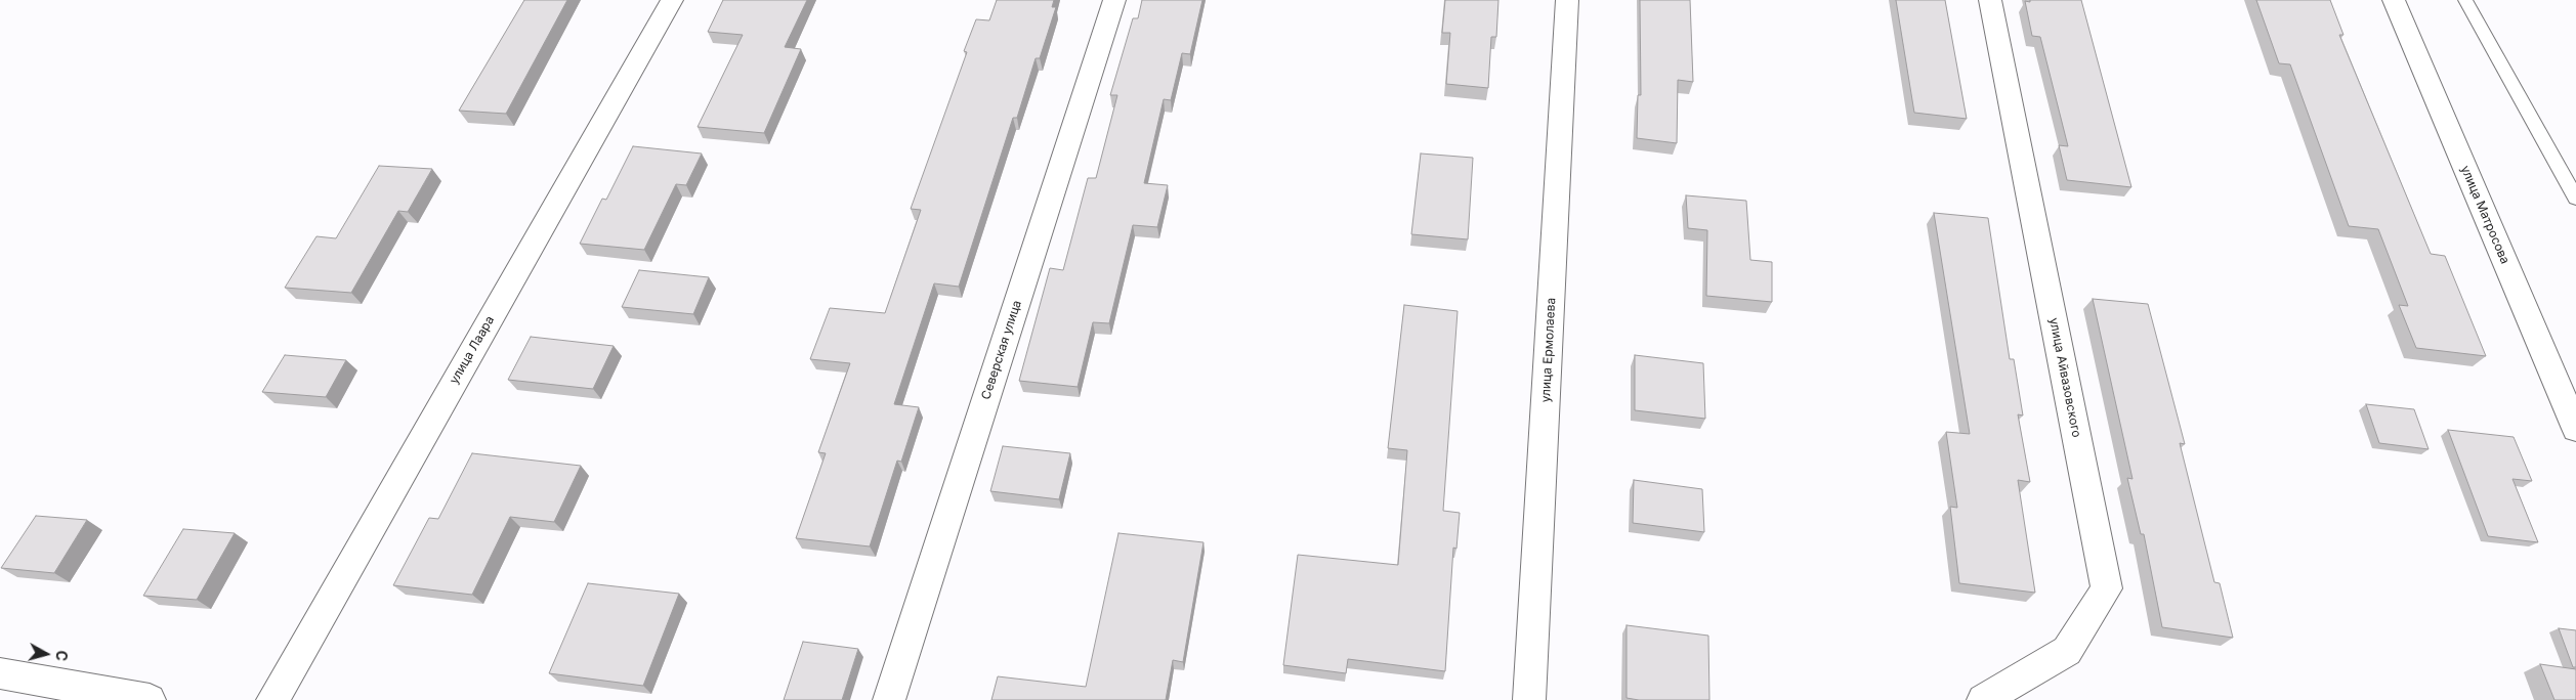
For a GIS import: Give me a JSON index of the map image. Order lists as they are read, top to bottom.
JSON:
{
  "streets": {
    "street": [
      "улица Матросова",
      "улица Лаара",
      "Северская улица",
      "улица Ермолаева",
      "улица Айвазовского"
    ]
  },
  "north": "right"
}
